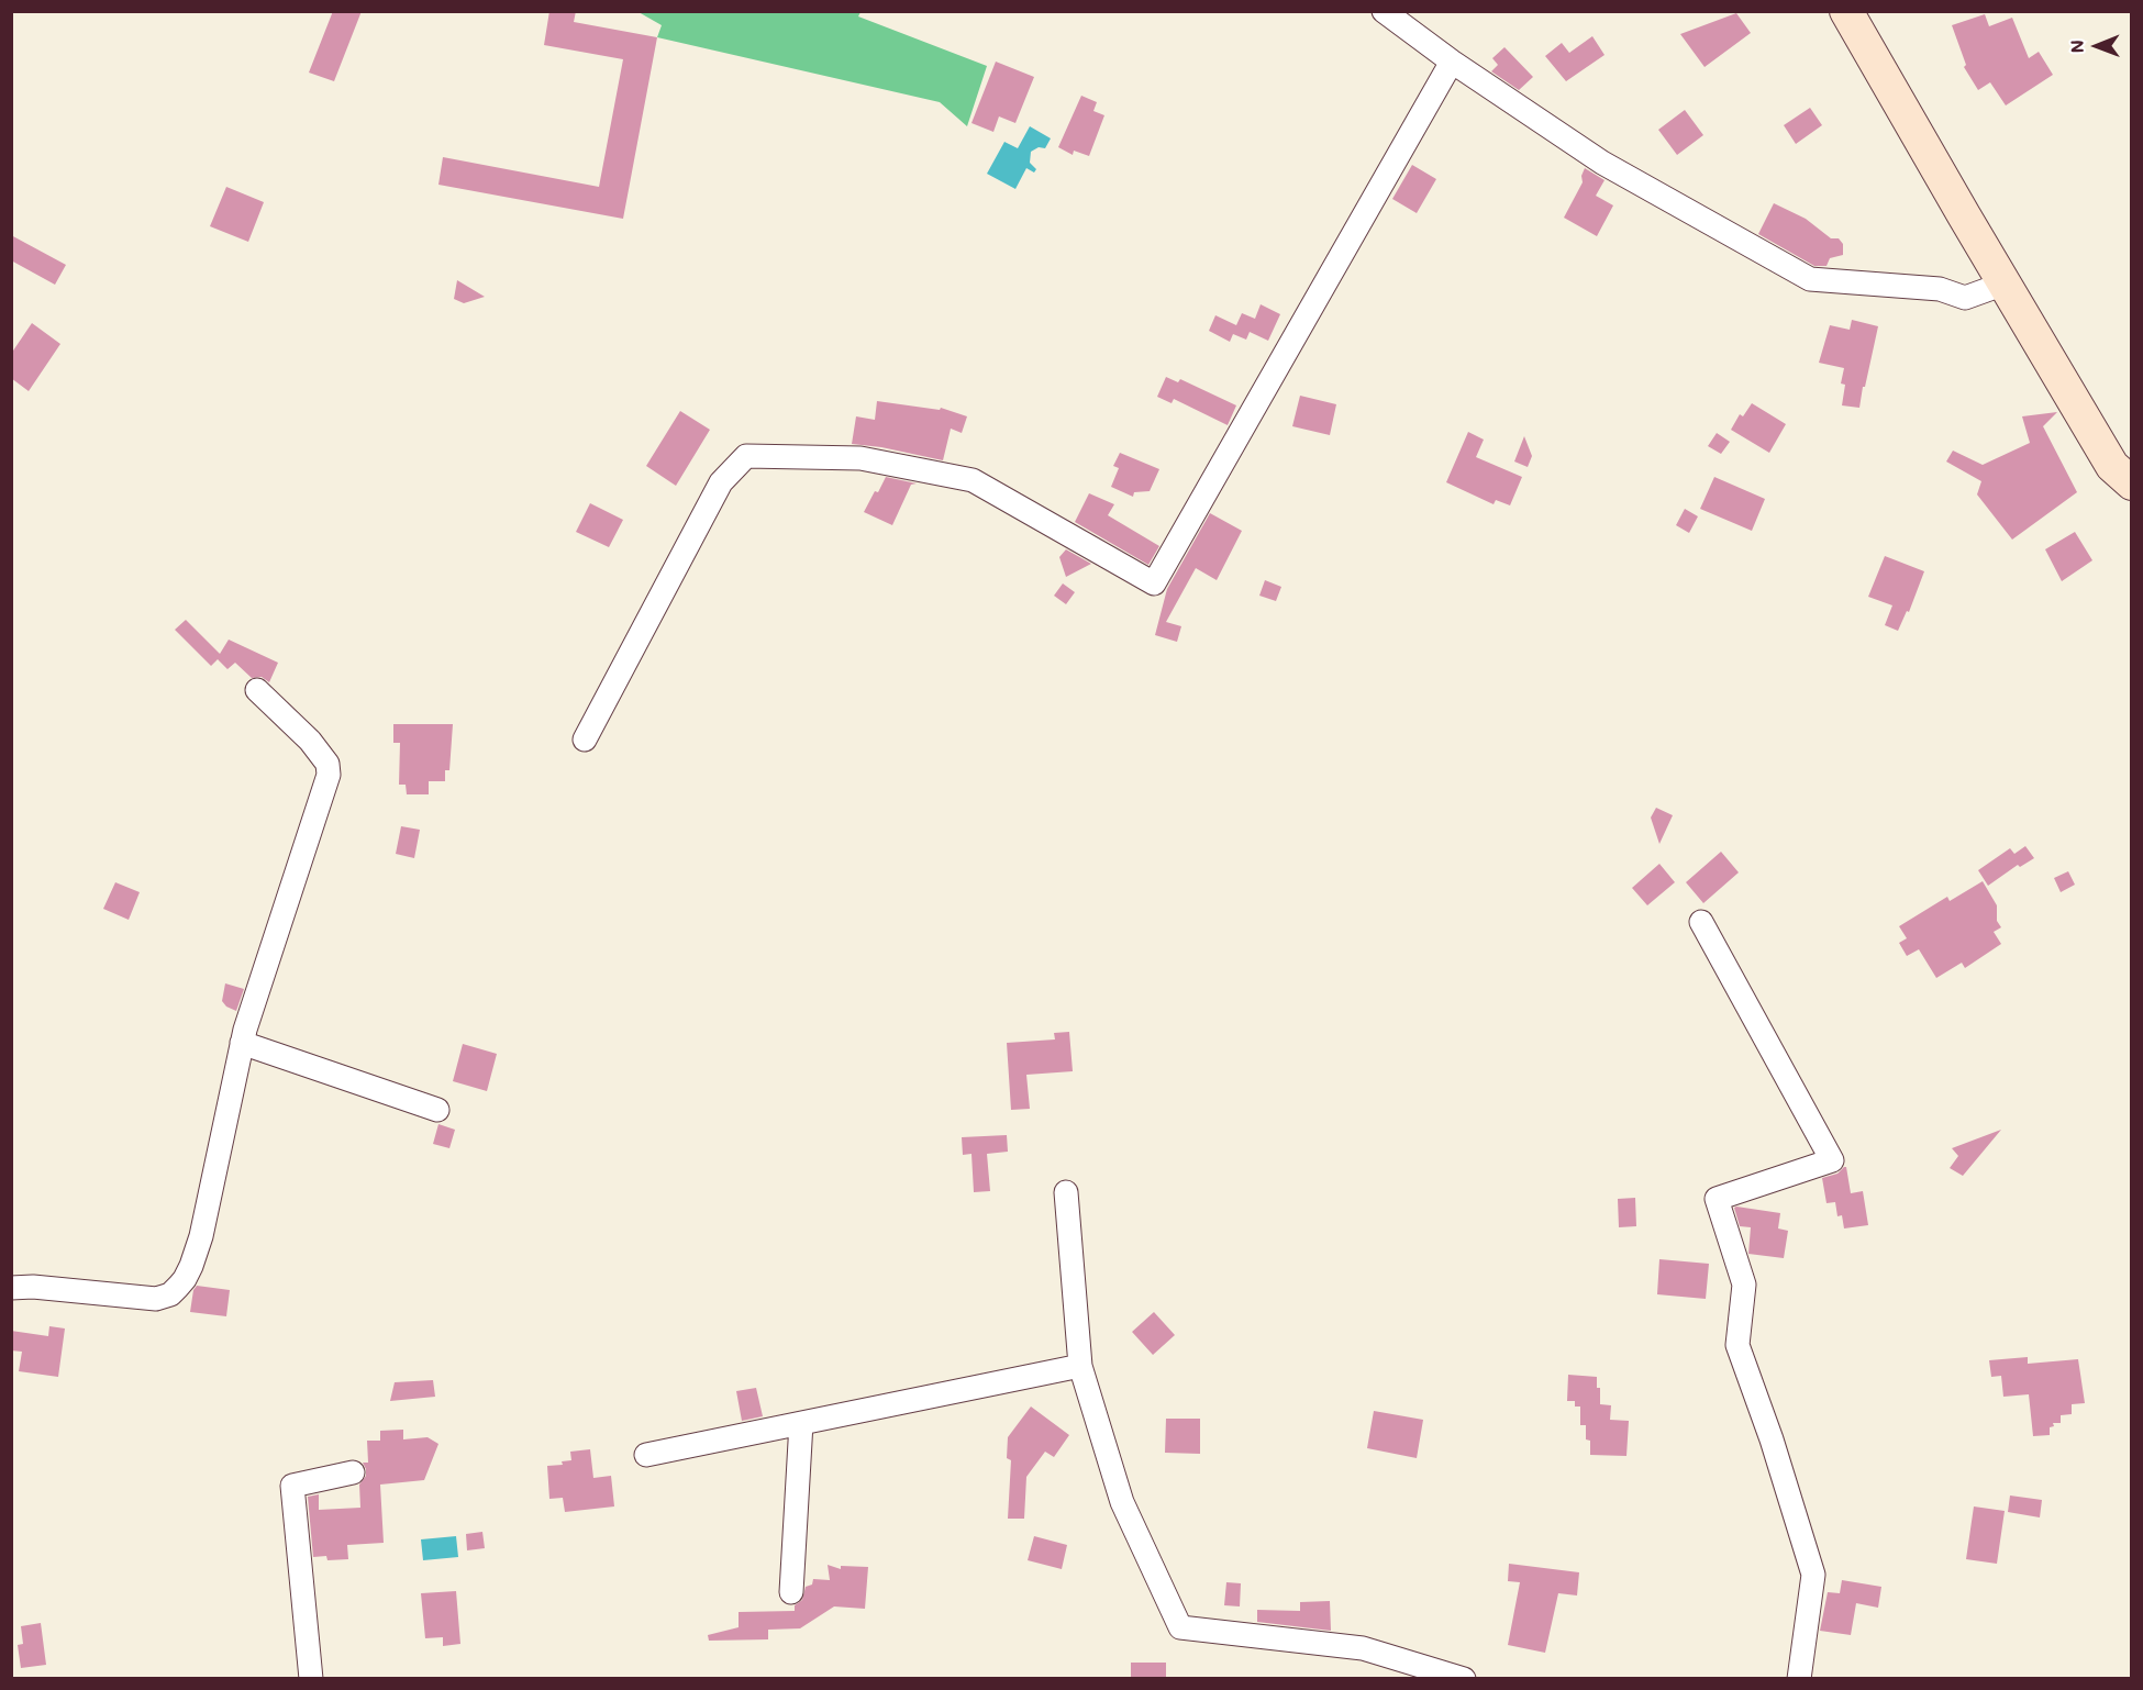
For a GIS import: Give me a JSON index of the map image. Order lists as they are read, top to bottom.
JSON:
{
  "north": "left"
}
